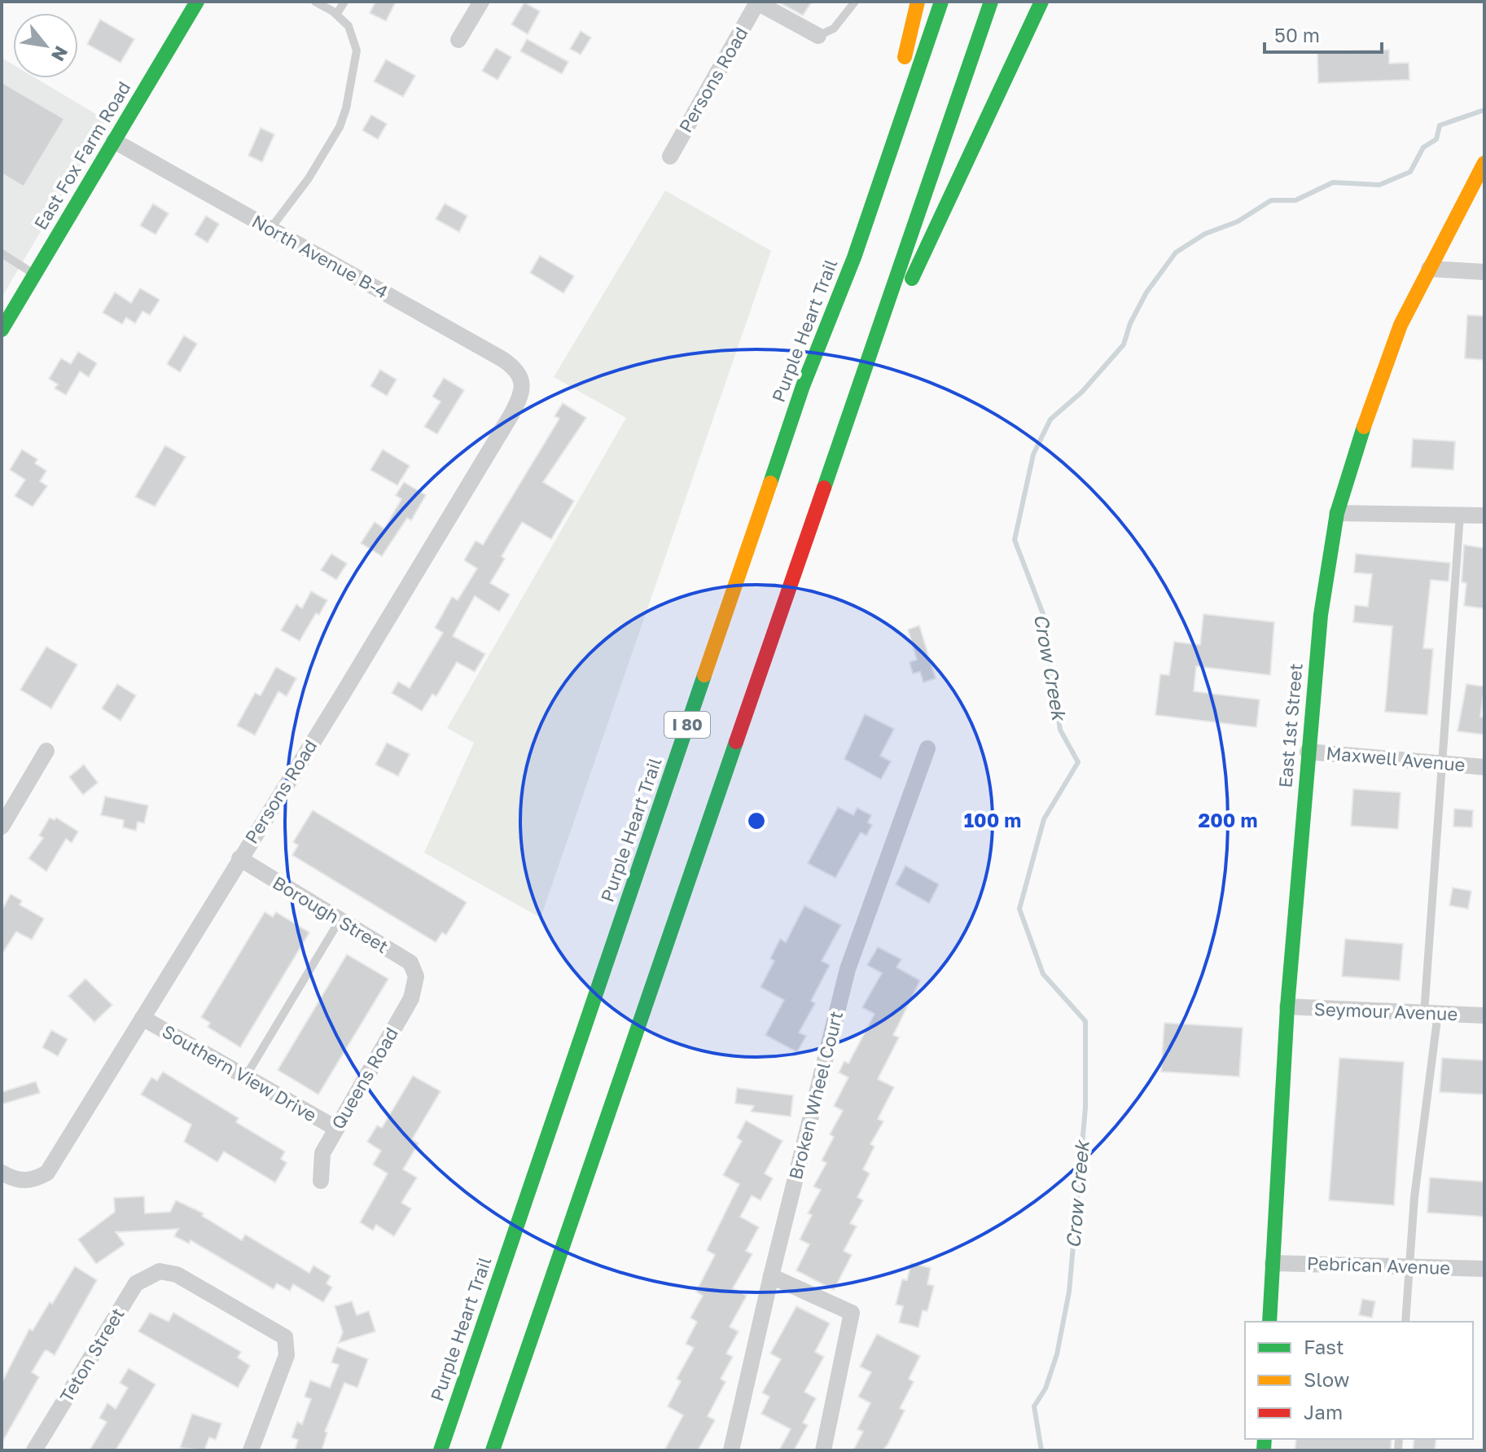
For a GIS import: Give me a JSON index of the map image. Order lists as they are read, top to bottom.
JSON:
{
  "streets": {
    "main road": [
      "East Fox Farm Road",
      "Purple Heart Trail",
      "I 80",
      "East 1st Street"
    ],
    "street": [
      "Persons Road",
      "North Avenue B-4",
      "Maxwell Avenue",
      "Borough Street",
      "Seymour Avenue",
      "Southern View Drive",
      "Queens Road",
      "Broken Wheel Court",
      "Pebrican Avenue",
      "Teton Street"
    ]
  },
  "crossings": [
    ["Persons Road", "North Avenue B-4"],
    ["Persons Road", "Borough Street"],
    ["Persons Road", "Southern View Drive"],
    ["East Fox Farm Road", "North Avenue B-4"],
    ["East 1st Street", "Maxwell Avenue"],
    ["East 1st Street", "Seymour Avenue"],
    ["East 1st Street", "Pebrican Avenue"],
    ["Borough Street", "Queens Road"],
    ["Southern View Drive", "Queens Road"]
  ],
  "water": ["Crow Creek"],
  "legend": ["Fast", "Slow", "Jam"],
  "scale_bar": "50 m",
  "north": "bottom right",
  "rings": ["100 m", "200 m"]
}
